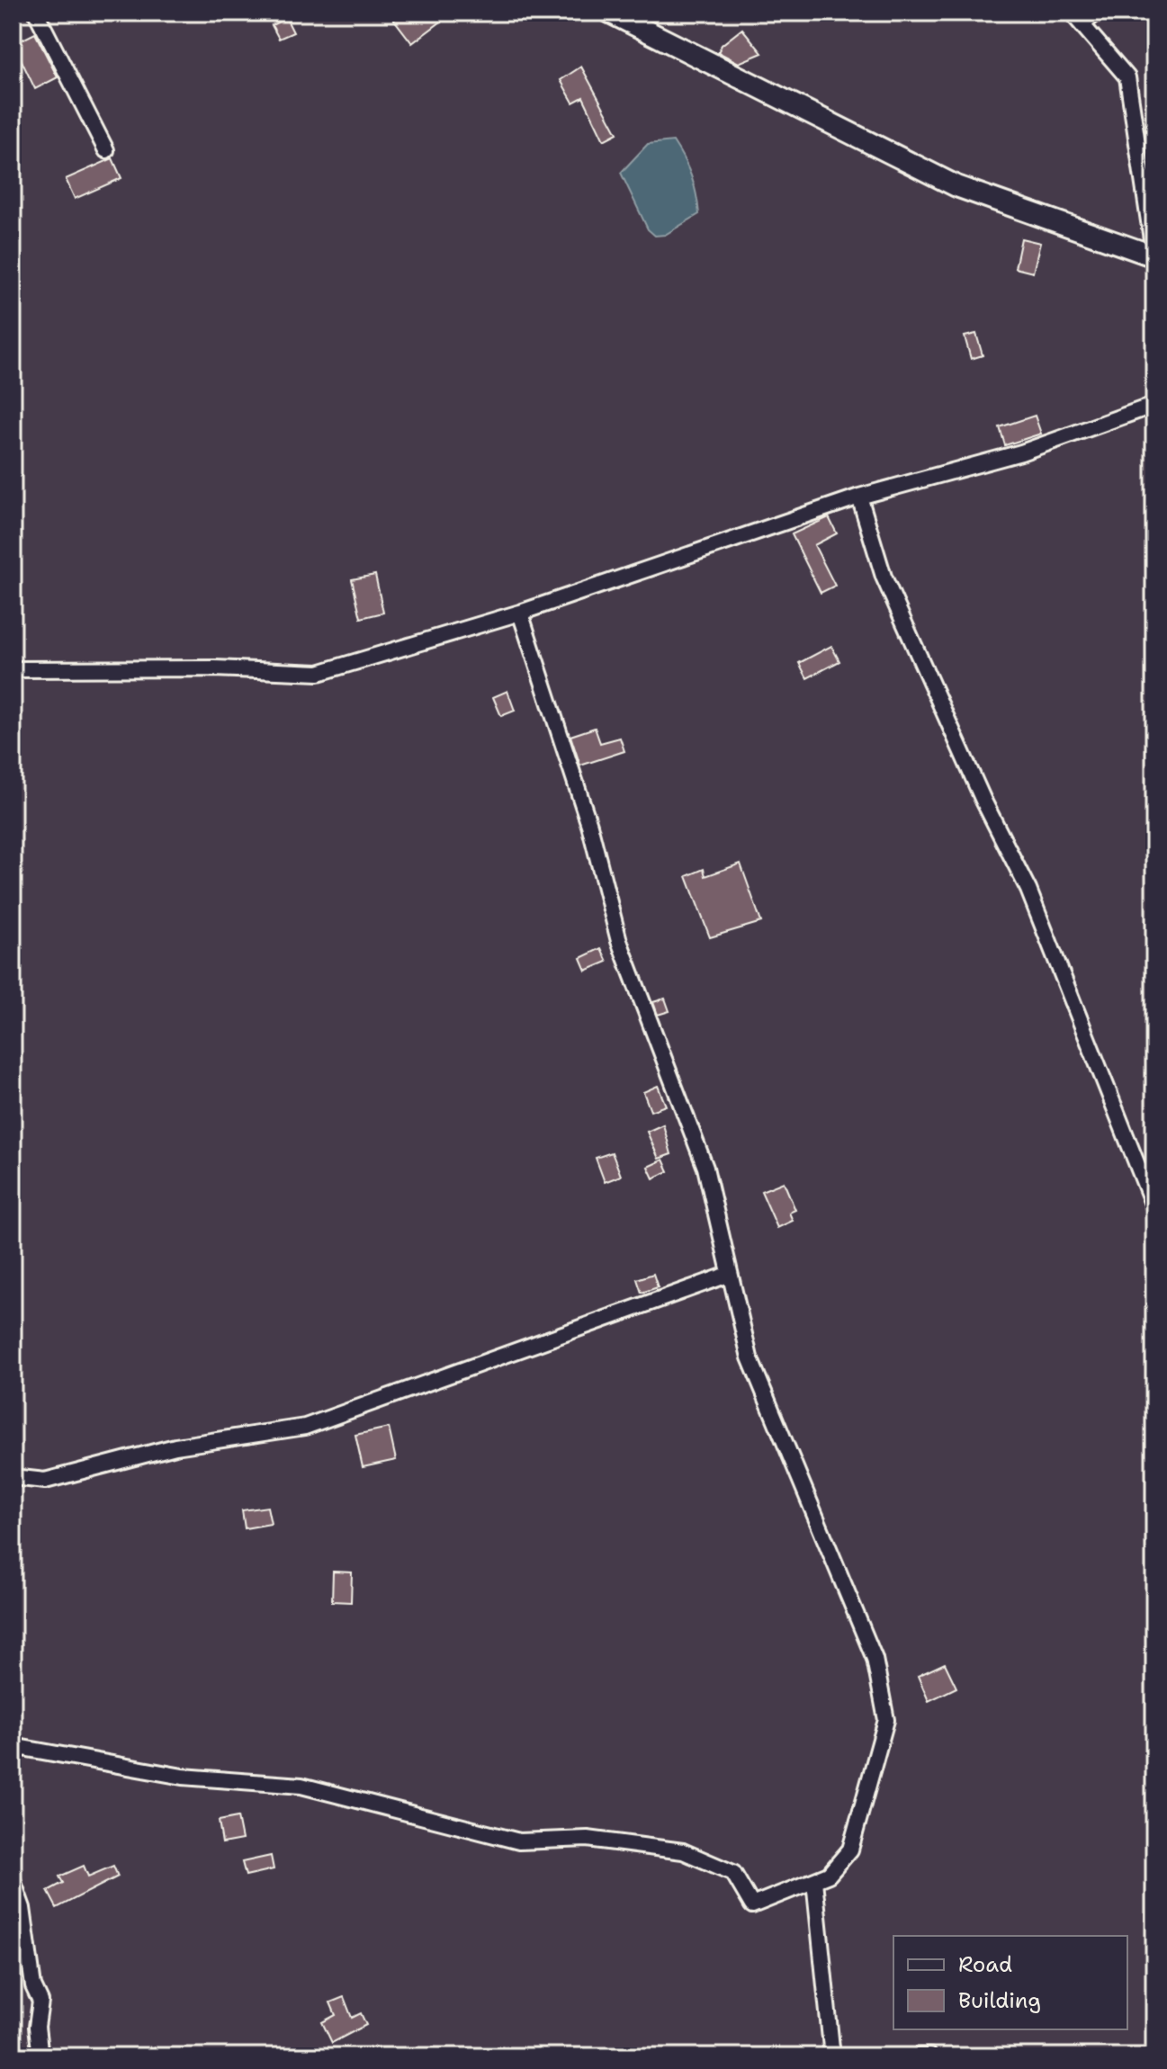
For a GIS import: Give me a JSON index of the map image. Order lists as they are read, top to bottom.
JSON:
{
  "legend": ["Road", "Building"]
}
